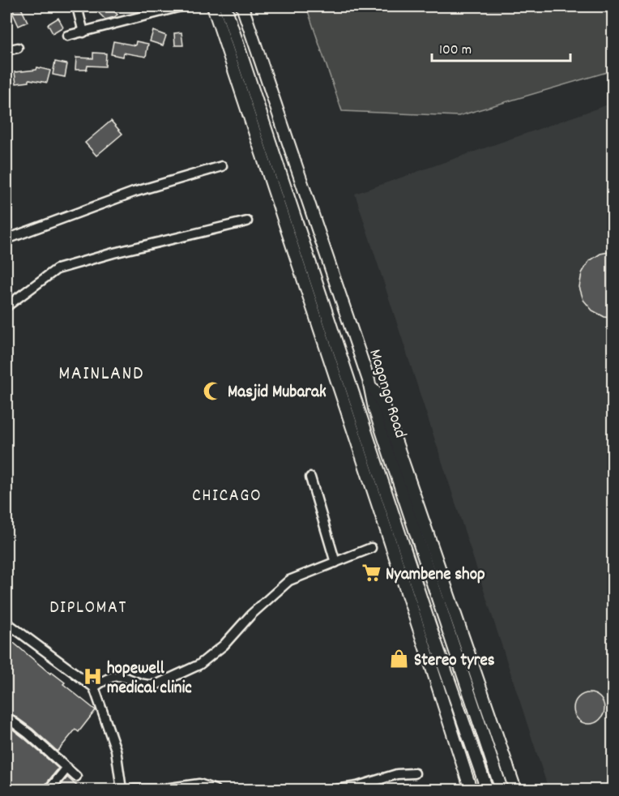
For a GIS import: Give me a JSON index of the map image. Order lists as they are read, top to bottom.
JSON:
{
  "streets": {
    "main road": ["Magongo Road"]
  },
  "districts": ["MAINLAND", "CHICAGO", "DIPLOMAT"],
  "places": {
    "mosque": ["Masjid Mubarak"],
    "supermarket": ["Nyambene shop"],
    "shop": ["Stereo tyres"],
    "hospital": ["hopewell medical clinic"]
  },
  "scale_bar": "100 m"
}
